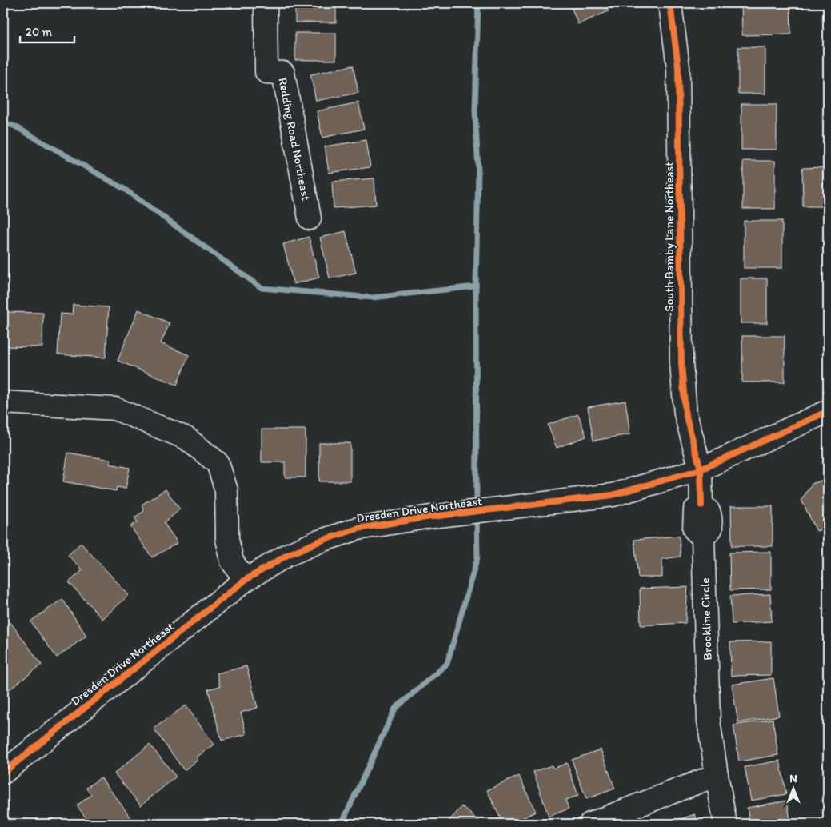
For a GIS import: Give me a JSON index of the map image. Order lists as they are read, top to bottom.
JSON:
{
  "streets": {
    "street": [
      "Redding Road Northeast",
      "South Bamby Lane Northeast",
      "Dresden Drive Northeast",
      "Brookline Circle"
    ]
  },
  "crossings": [
    ["South Bamby Lane Northeast", "Dresden Drive Northeast"],
    ["South Bamby Lane Northeast", "Brookline Circle"],
    ["Dresden Drive Northeast", "Brookline Circle"]
  ],
  "scale_bar": "20 m",
  "north": "top"
}
